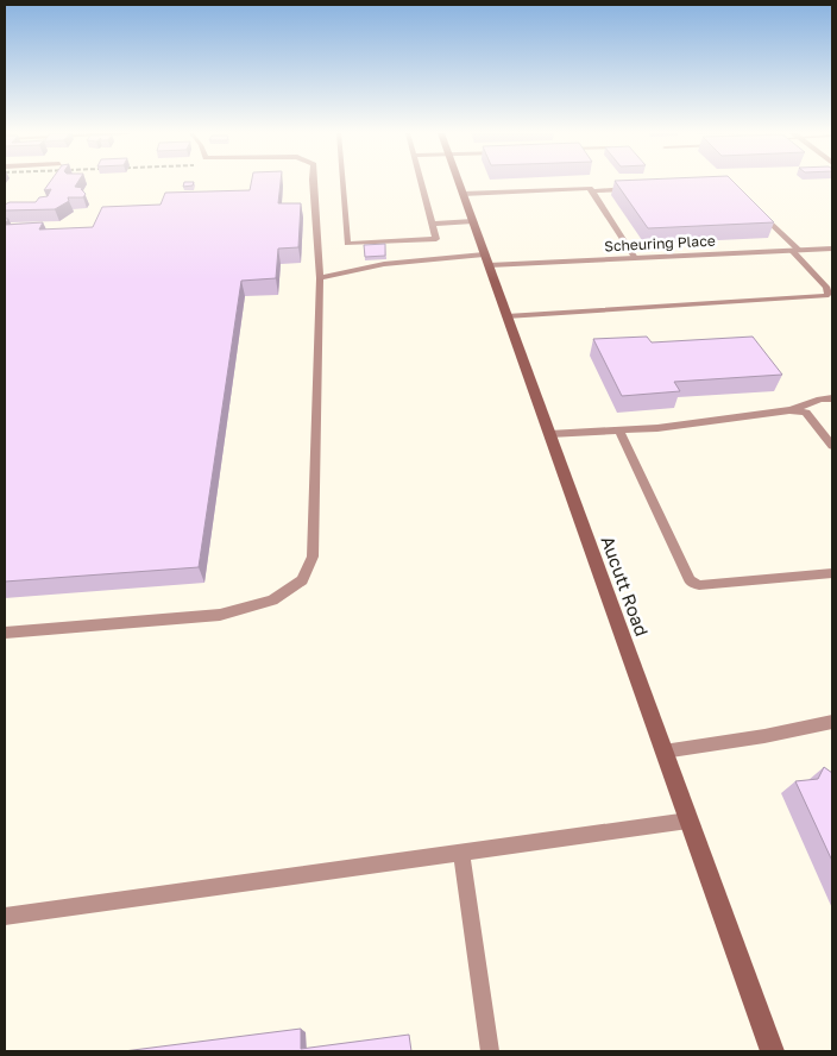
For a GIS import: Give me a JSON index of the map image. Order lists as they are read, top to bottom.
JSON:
{
  "streets": {
    "street": ["Scheuring Place", "Aucutt Road"]
  },
  "crossings": [
    ["Scheuring Place", "Aucutt Road"]
  ]
}
